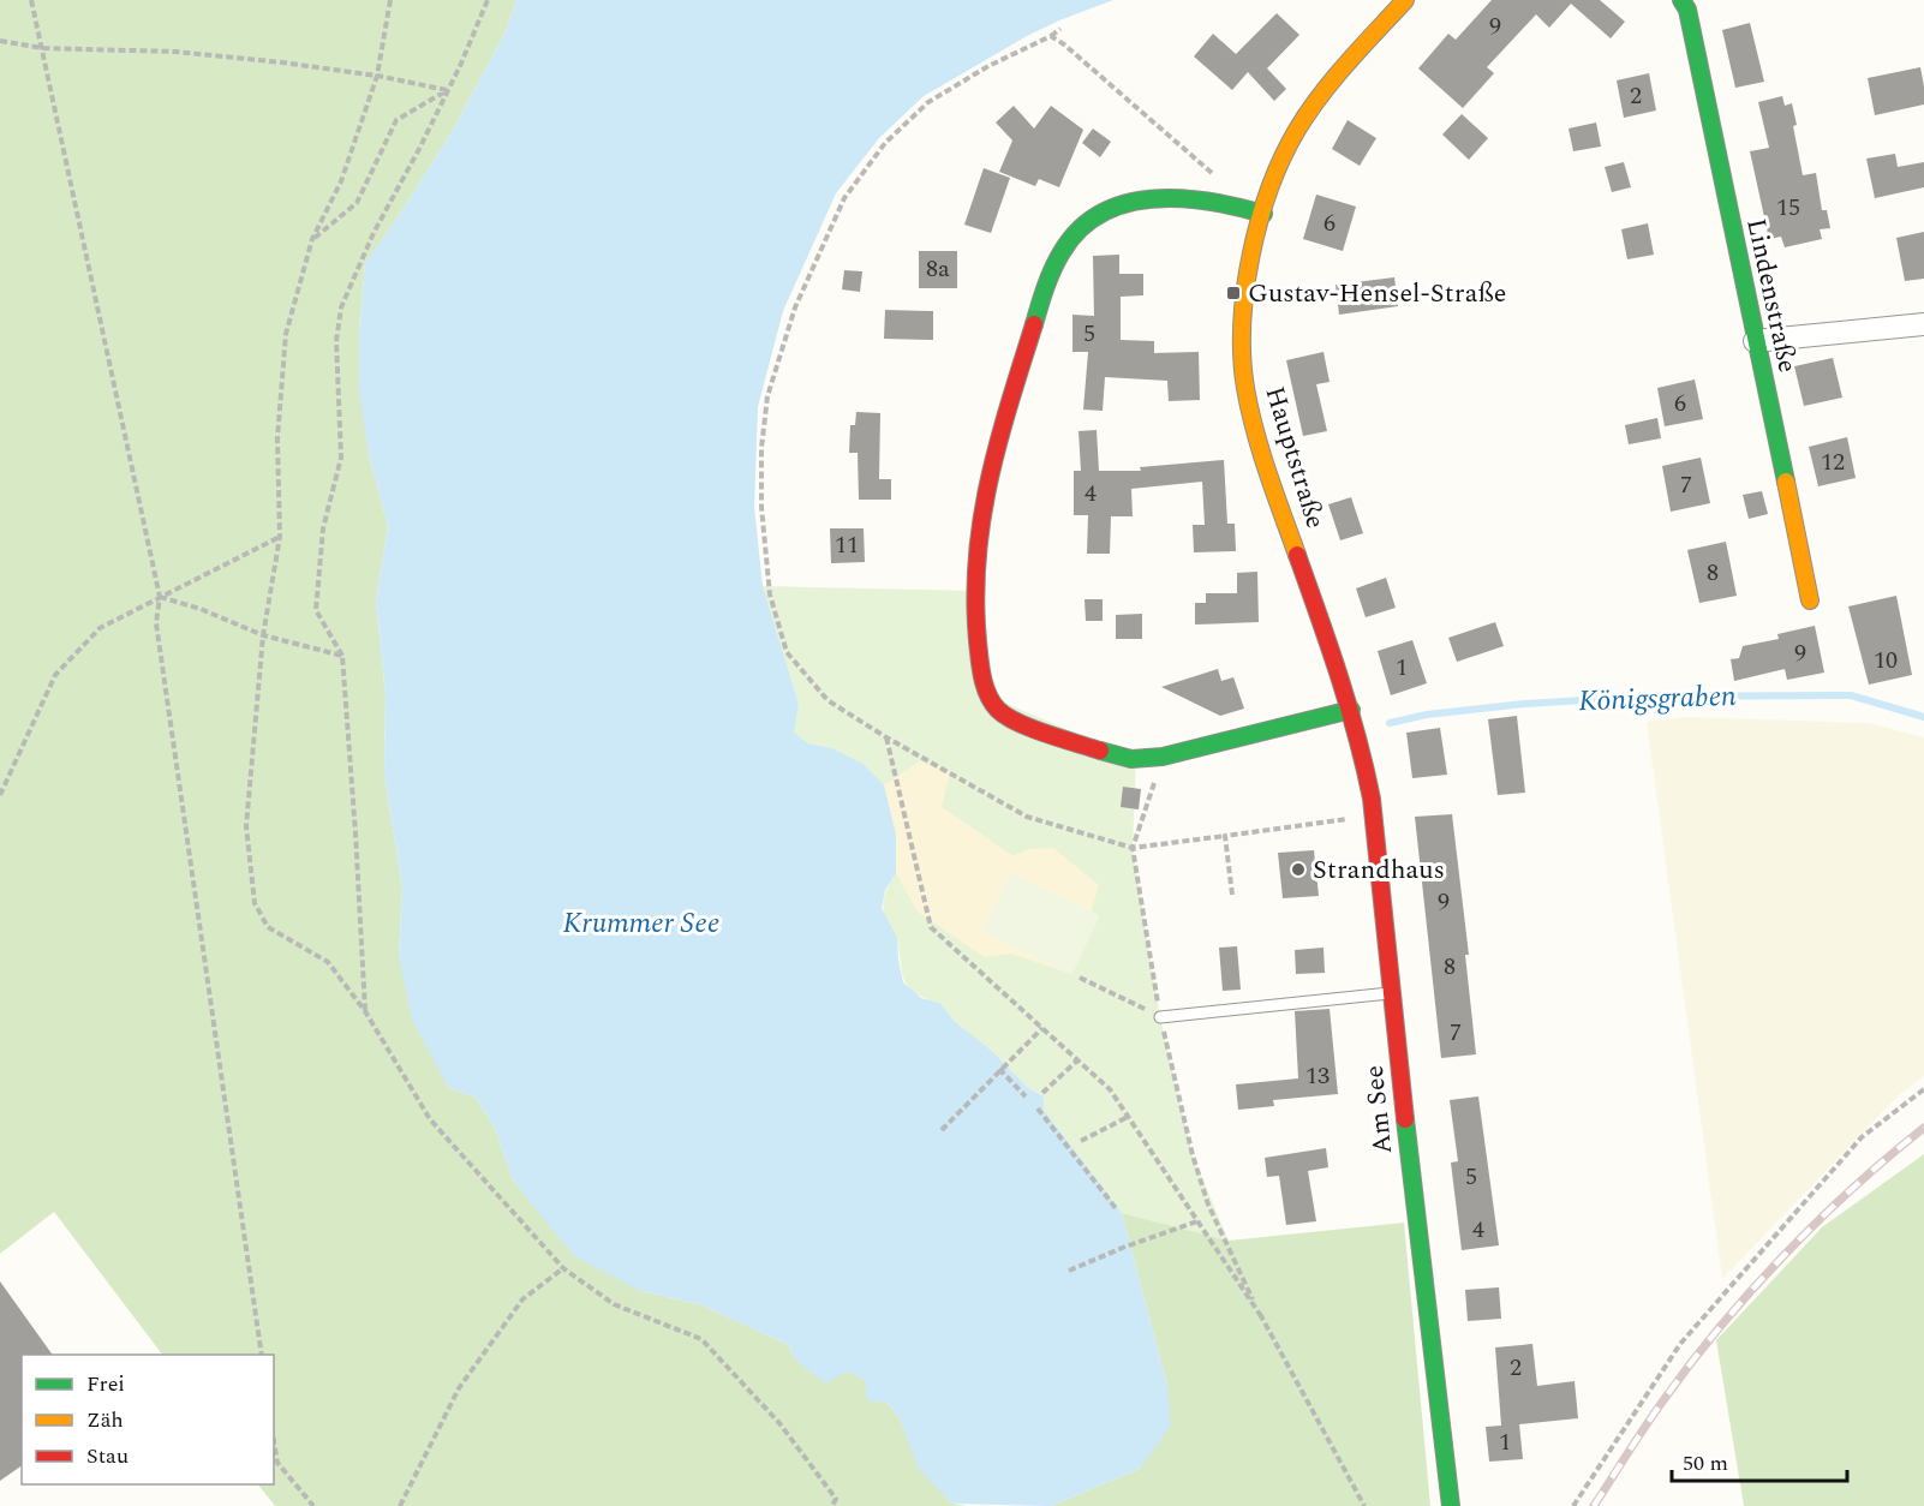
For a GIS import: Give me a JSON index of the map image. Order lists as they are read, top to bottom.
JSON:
{
  "streets": {
    "street": ["Lindenstraße", "Hauptstraße", "Am See"]
  },
  "crossings": [
    ["Hauptstraße", "Am See"]
  ],
  "water": ["Königsgraben", "Krummer See"],
  "places": {
    "transit": ["Gustav-Hensel-Straße"],
    "other": ["Strandhaus"]
  },
  "house_numbers": [
    "9",
    "2",
    "15",
    "6",
    "8a",
    "5",
    "6",
    "12",
    "7",
    "4",
    "11",
    "8",
    "9",
    "10",
    "1",
    "9",
    "8",
    "7",
    "13",
    "5",
    "4",
    "2",
    "1"
  ],
  "legend": ["Frei", "Zäh", "Stau"],
  "scale_bar": "50 m"
}
